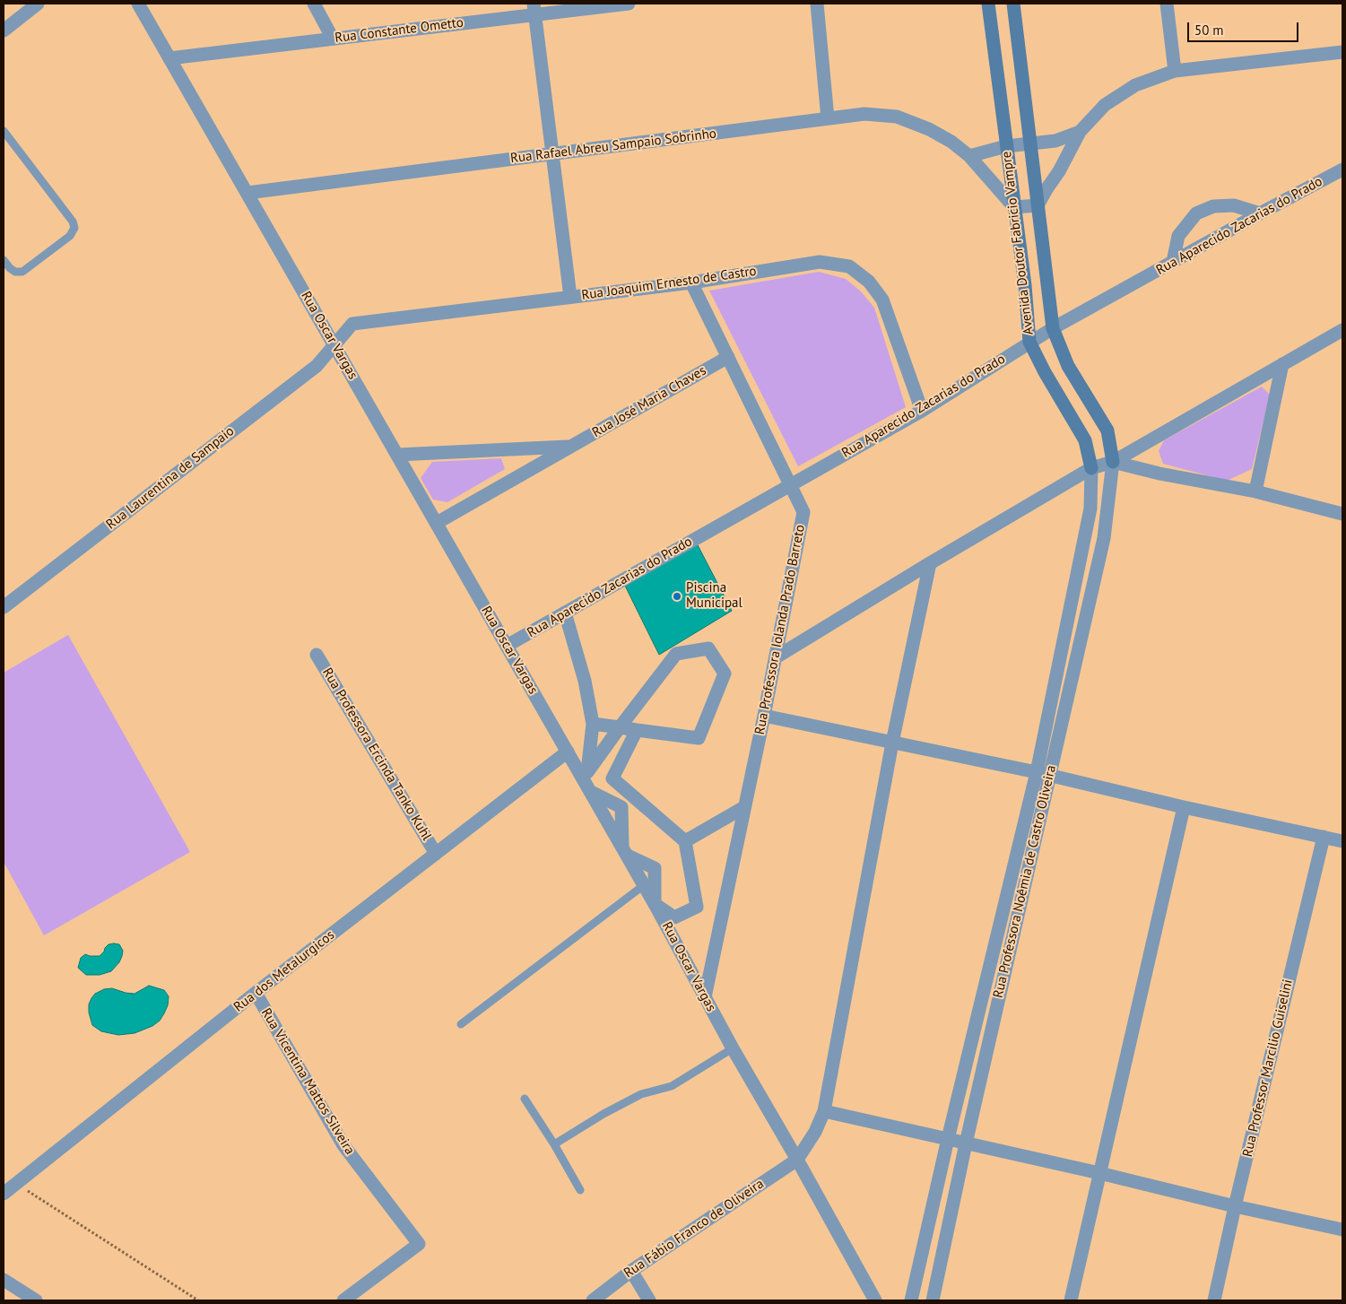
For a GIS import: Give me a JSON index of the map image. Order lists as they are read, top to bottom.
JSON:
{
  "streets": {
    "main road": ["Avenida Doutor Fabricio Vampre"],
    "street": [
      "Rua Constante Ometto",
      "Rua Rafael Abreu Sampaio Sobrinho",
      "Rua Aparecido Zacarias do Prado",
      "Rua Joaquim Ernesto de Castro",
      "Rua Oscar Vargas",
      "Rua José Maria Chaves",
      "Rua Laurentina de Sampaio",
      "Rua Professora Iolanda Prado Barreto",
      "Rua Professora Ercinda Tanko Kuhl",
      "Rua Professora Noêmia de Castro Oliveira",
      "Rua dos Metalurgicos",
      "Rua Professor Marcilio Guiselini",
      "Rua Vicentina Mattos Silveira",
      "Rua Fábio Franco de Oliveira"
    ]
  },
  "crossings": [
    ["Rua Constante Ometto", "Rua Oscar Vargas"],
    ["Rua Rafael Abreu Sampaio Sobrinho", "Avenida Doutor Fabricio Vampre"],
    ["Rua Rafael Abreu Sampaio Sobrinho", "Rua Oscar Vargas"],
    ["Rua Aparecido Zacarias do Prado", "Avenida Doutor Fabricio Vampre"],
    ["Rua Aparecido Zacarias do Prado", "Rua Joaquim Ernesto de Castro"],
    ["Rua Aparecido Zacarias do Prado", "Rua Oscar Vargas"],
    ["Rua Aparecido Zacarias do Prado", "Rua Professora Iolanda Prado Barreto"],
    ["Avenida Doutor Fabricio Vampre", "Rua Professora Noêmia de Castro Oliveira"],
    ["Rua Joaquim Ernesto de Castro", "Rua Oscar Vargas"],
    ["Rua Joaquim Ernesto de Castro", "Rua Laurentina de Sampaio"],
    ["Rua Joaquim Ernesto de Castro", "Rua Professora Iolanda Prado Barreto"],
    ["Rua Oscar Vargas", "Rua José Maria Chaves"],
    ["Rua Oscar Vargas", "Rua Laurentina de Sampaio"],
    ["Rua Oscar Vargas", "Rua Professora Iolanda Prado Barreto"],
    ["Rua Oscar Vargas", "Rua dos Metalurgicos"],
    ["Rua Oscar Vargas", "Rua Fábio Franco de Oliveira"],
    ["Rua José Maria Chaves", "Rua Professora Iolanda Prado Barreto"],
    ["Rua Professora Ercinda Tanko Kuhl", "Rua dos Metalurgicos"],
    ["Rua dos Metalurgicos", "Rua Vicentina Mattos Silveira"]
  ],
  "places": ["Piscina Municipal"],
  "scale_bar": "50 m"
}
